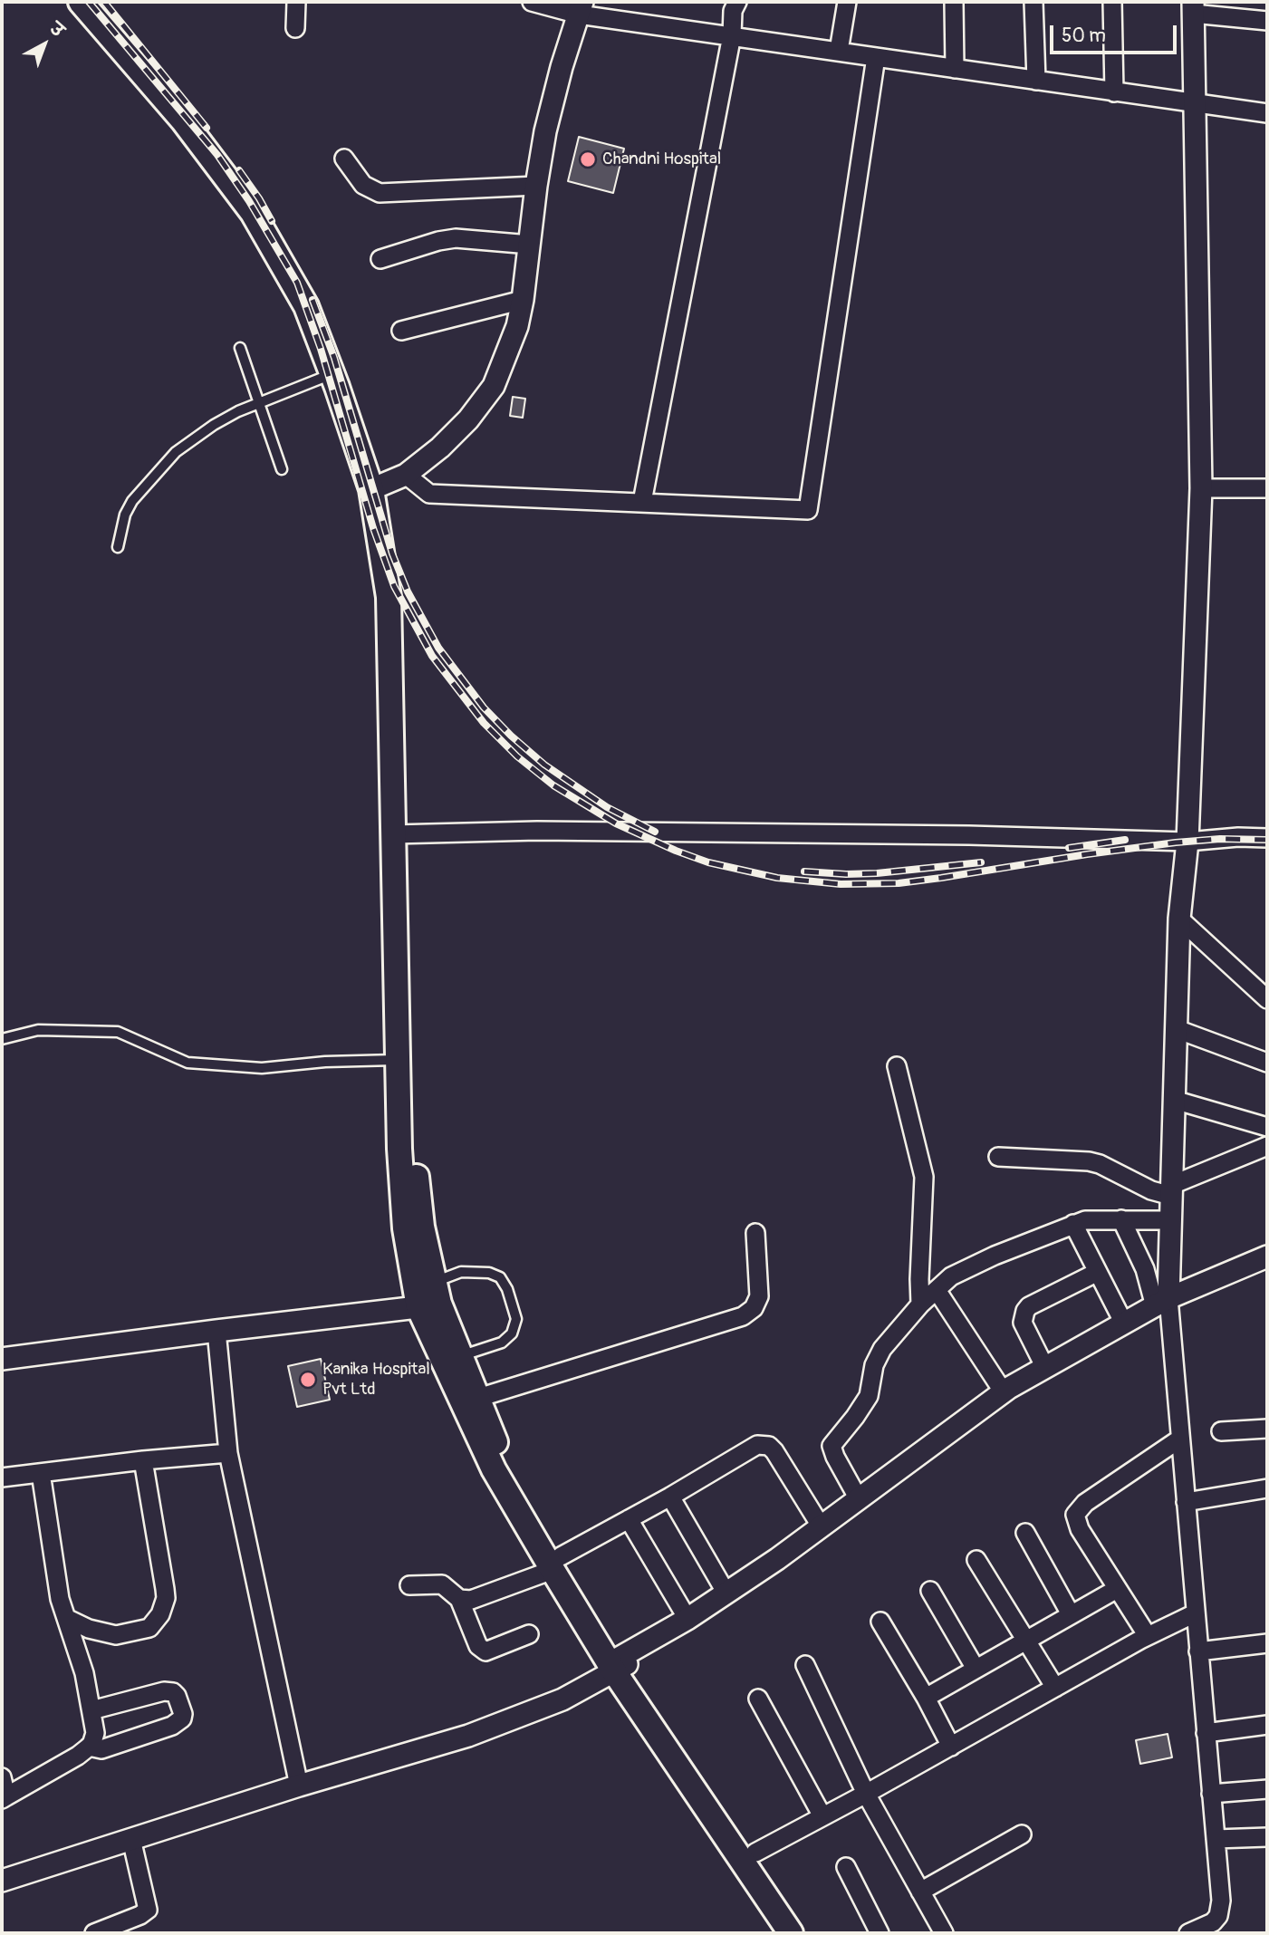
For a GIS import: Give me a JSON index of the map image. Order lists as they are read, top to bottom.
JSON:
{
  "places": ["Chandni Hospital", "Kanika Hospital Pvt Ltd"],
  "scale_bar": "50 m",
  "north": "top right"
}
